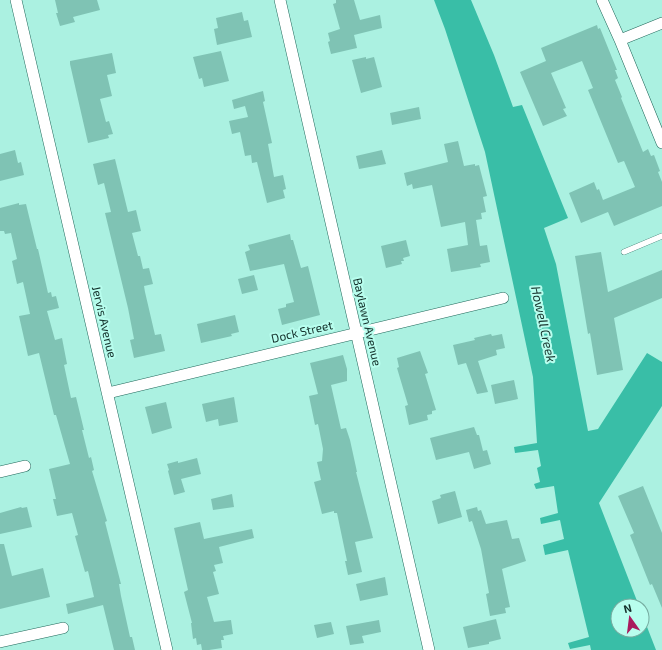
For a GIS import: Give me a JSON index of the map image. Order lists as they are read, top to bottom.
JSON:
{
  "streets": {
    "street": ["Jervis Avenue", "Baylawn Avenue", "Dock Street"]
  },
  "crossings": [
    ["Jervis Avenue", "Dock Street"],
    ["Baylawn Avenue", "Dock Street"]
  ],
  "water": ["Howell Creek"],
  "north": "top"
}
